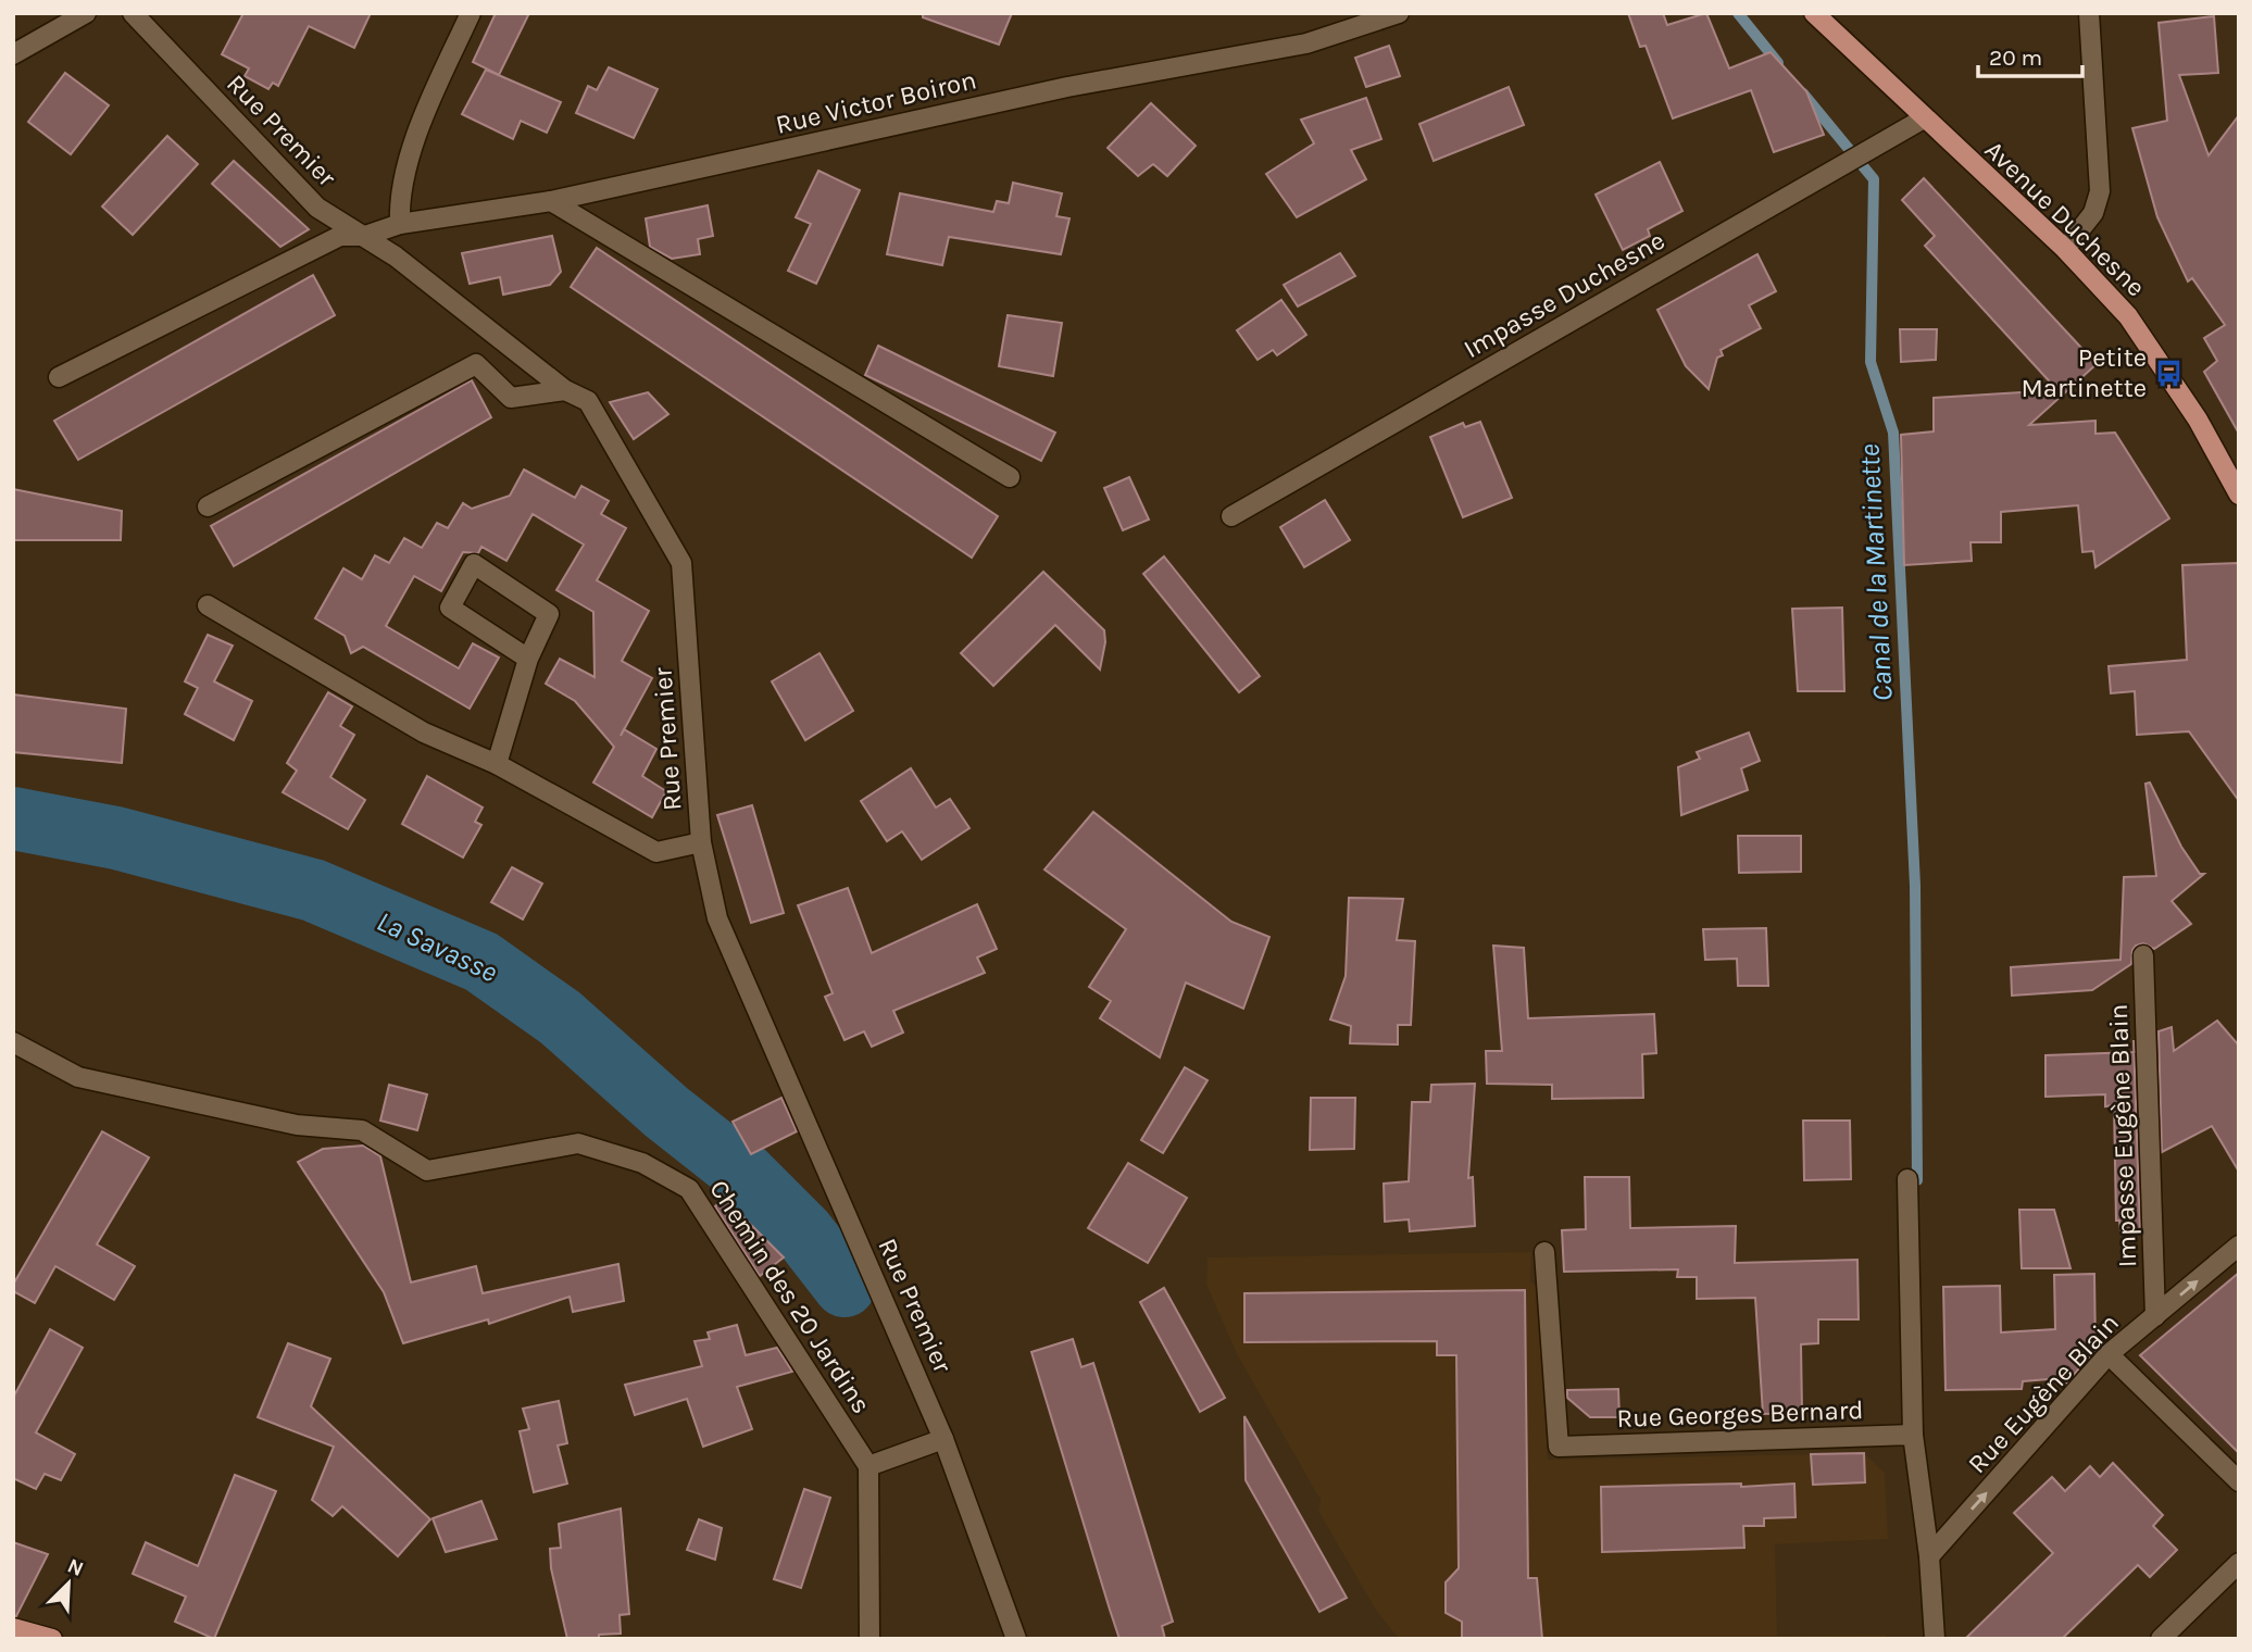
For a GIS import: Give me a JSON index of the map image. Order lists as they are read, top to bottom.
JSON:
{
  "streets": {
    "main road": ["Avenue Duchesne"],
    "street": [
      "Rue Victor Boiron",
      "Rue Premier",
      "Impasse Duchesne",
      "Impasse Eugène Blain",
      "Chemin des 20 Jardins",
      "Rue Eugène Blain",
      "Rue Georges Bernard"
    ]
  },
  "crossings": [
    ["Rue Victor Boiron", "Rue Premier"],
    ["Avenue Duchesne", "Impasse Duchesne"],
    ["Impasse Eugène Blain", "Rue Eugène Blain"]
  ],
  "one_way": ["Rue Eugène Blain"],
  "water": ["Canal de la Martinette", "La Savasse"],
  "places": {
    "bus stop": ["Petite Martinette"]
  },
  "scale_bar": "20 m",
  "north": "top right"
}
